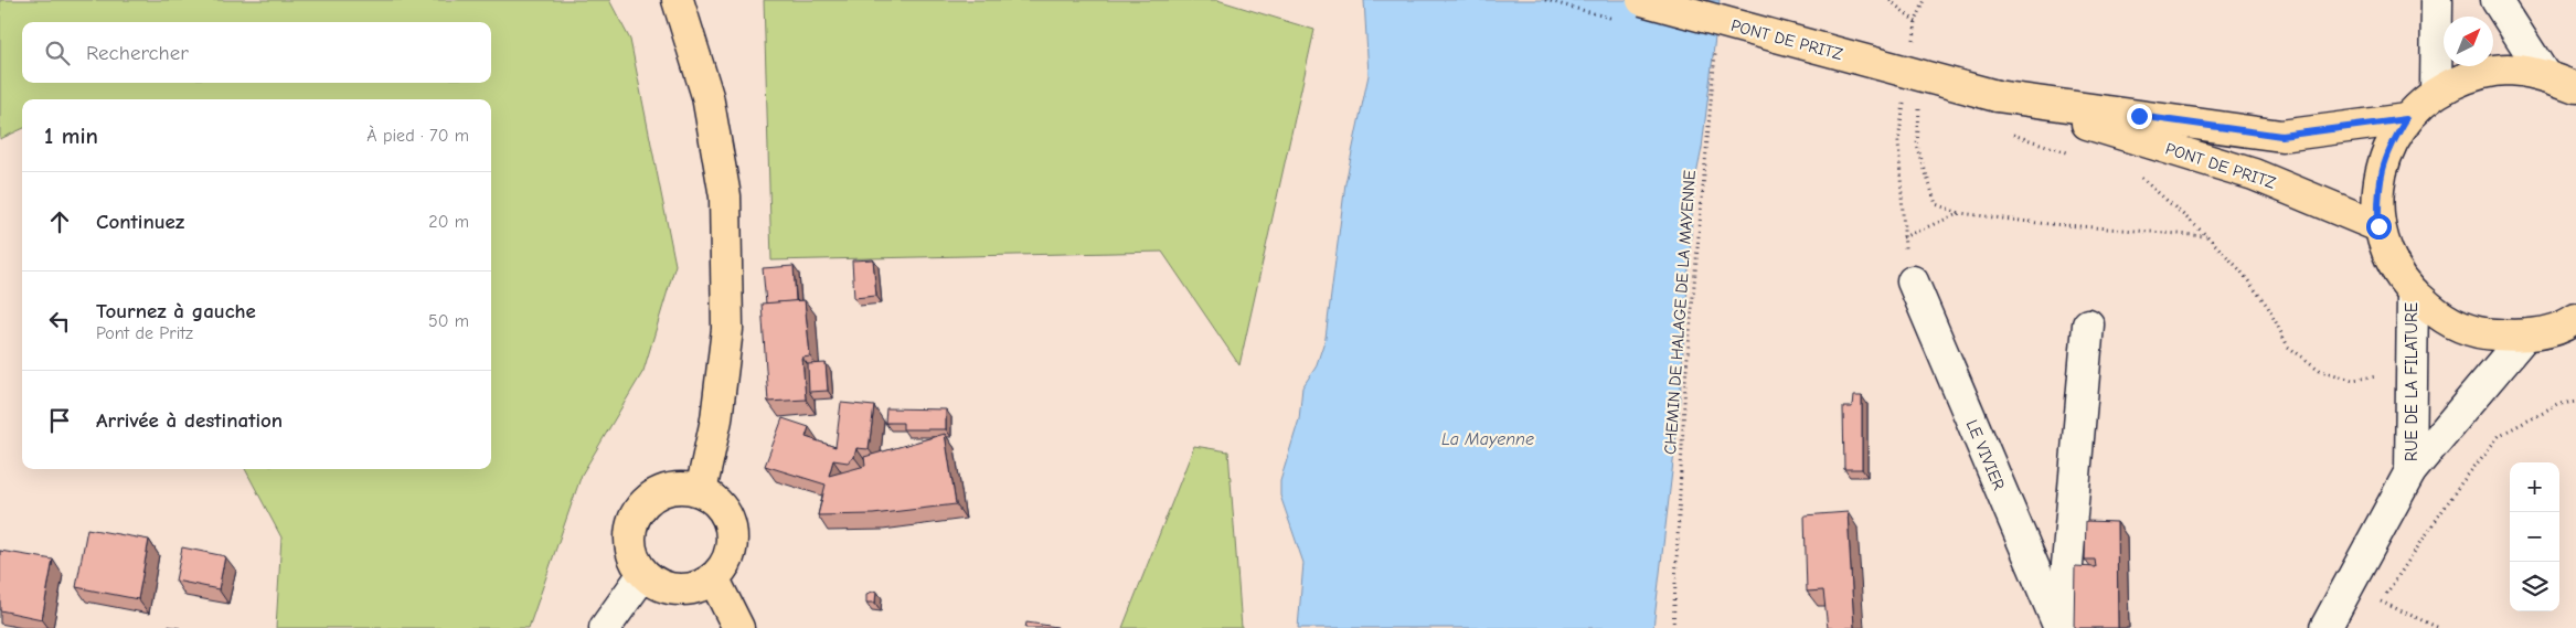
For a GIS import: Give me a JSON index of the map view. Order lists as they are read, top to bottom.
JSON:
{
  "streets": {
    "main road": ["PONT DE PRITZ"],
    "street": ["RUE DE LA FILATURE", "LE VIVIER"],
    "path": ["CHEMIN DE HALAGE DE LA MAYENNE"]
  },
  "water": ["La Mayenne"],
  "north": "top right",
  "page": {
    "search": "Rechercher",
    "heading": ["1 min", "À pied · 70 m"],
    "list": [
      ["Continuez", "20 m"],
      ["Tournez à gauche", "Pont de Pritz", "50 m"],
      "Arrivée à destination"
    ],
    "map_buttons": ["+", "−"]
  }
}
